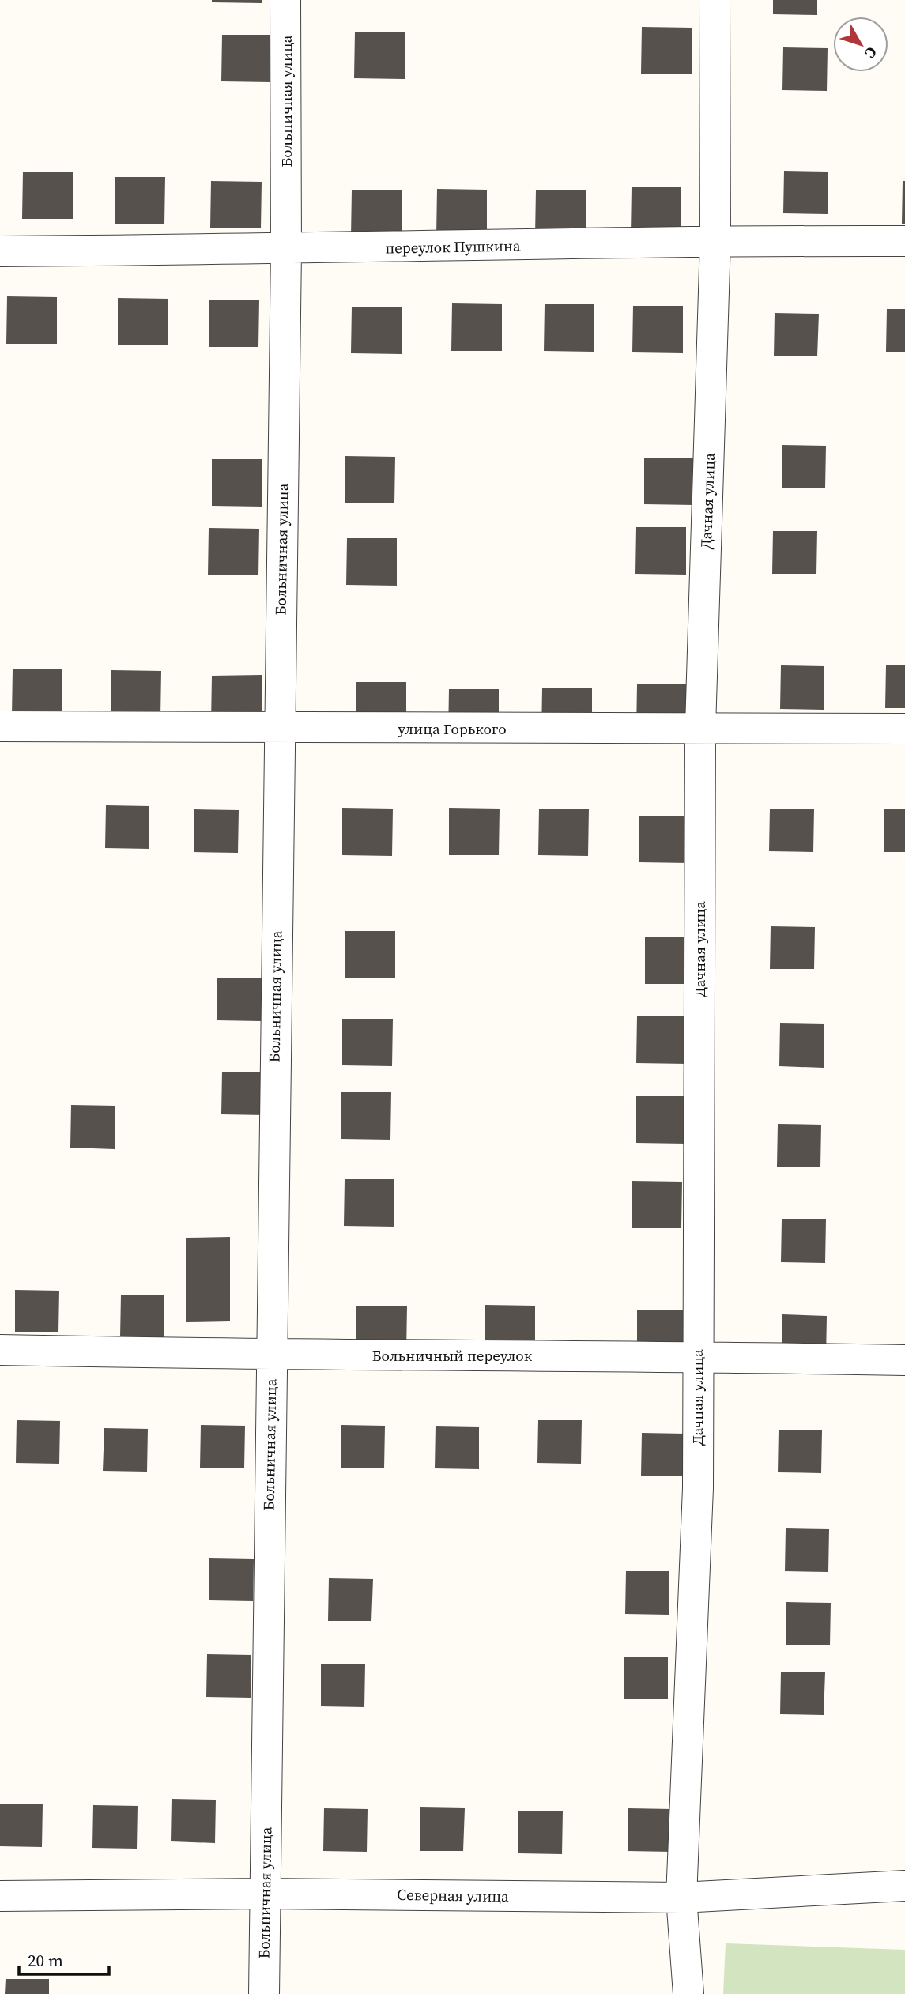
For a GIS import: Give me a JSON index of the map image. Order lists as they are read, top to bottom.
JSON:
{
  "streets": {
    "street": [
      "Больничная улица",
      "переулок Пушкина",
      "Дачная улица",
      "улица Горького",
      "Больничный переулок",
      "Северная улица"
    ]
  },
  "crossings": [
    ["Больничная улица", "переулок Пушкина"],
    ["Больничная улица", "улица Горького"],
    ["Больничная улица", "Больничный переулок"],
    ["Больничная улица", "Северная улица"],
    ["переулок Пушкина", "Дачная улица"],
    ["Дачная улица", "улица Горького"],
    ["Дачная улица", "Больничный переулок"],
    ["Дачная улица", "Северная улица"]
  ],
  "scale_bar": "20 m",
  "north": "bottom right"
}
